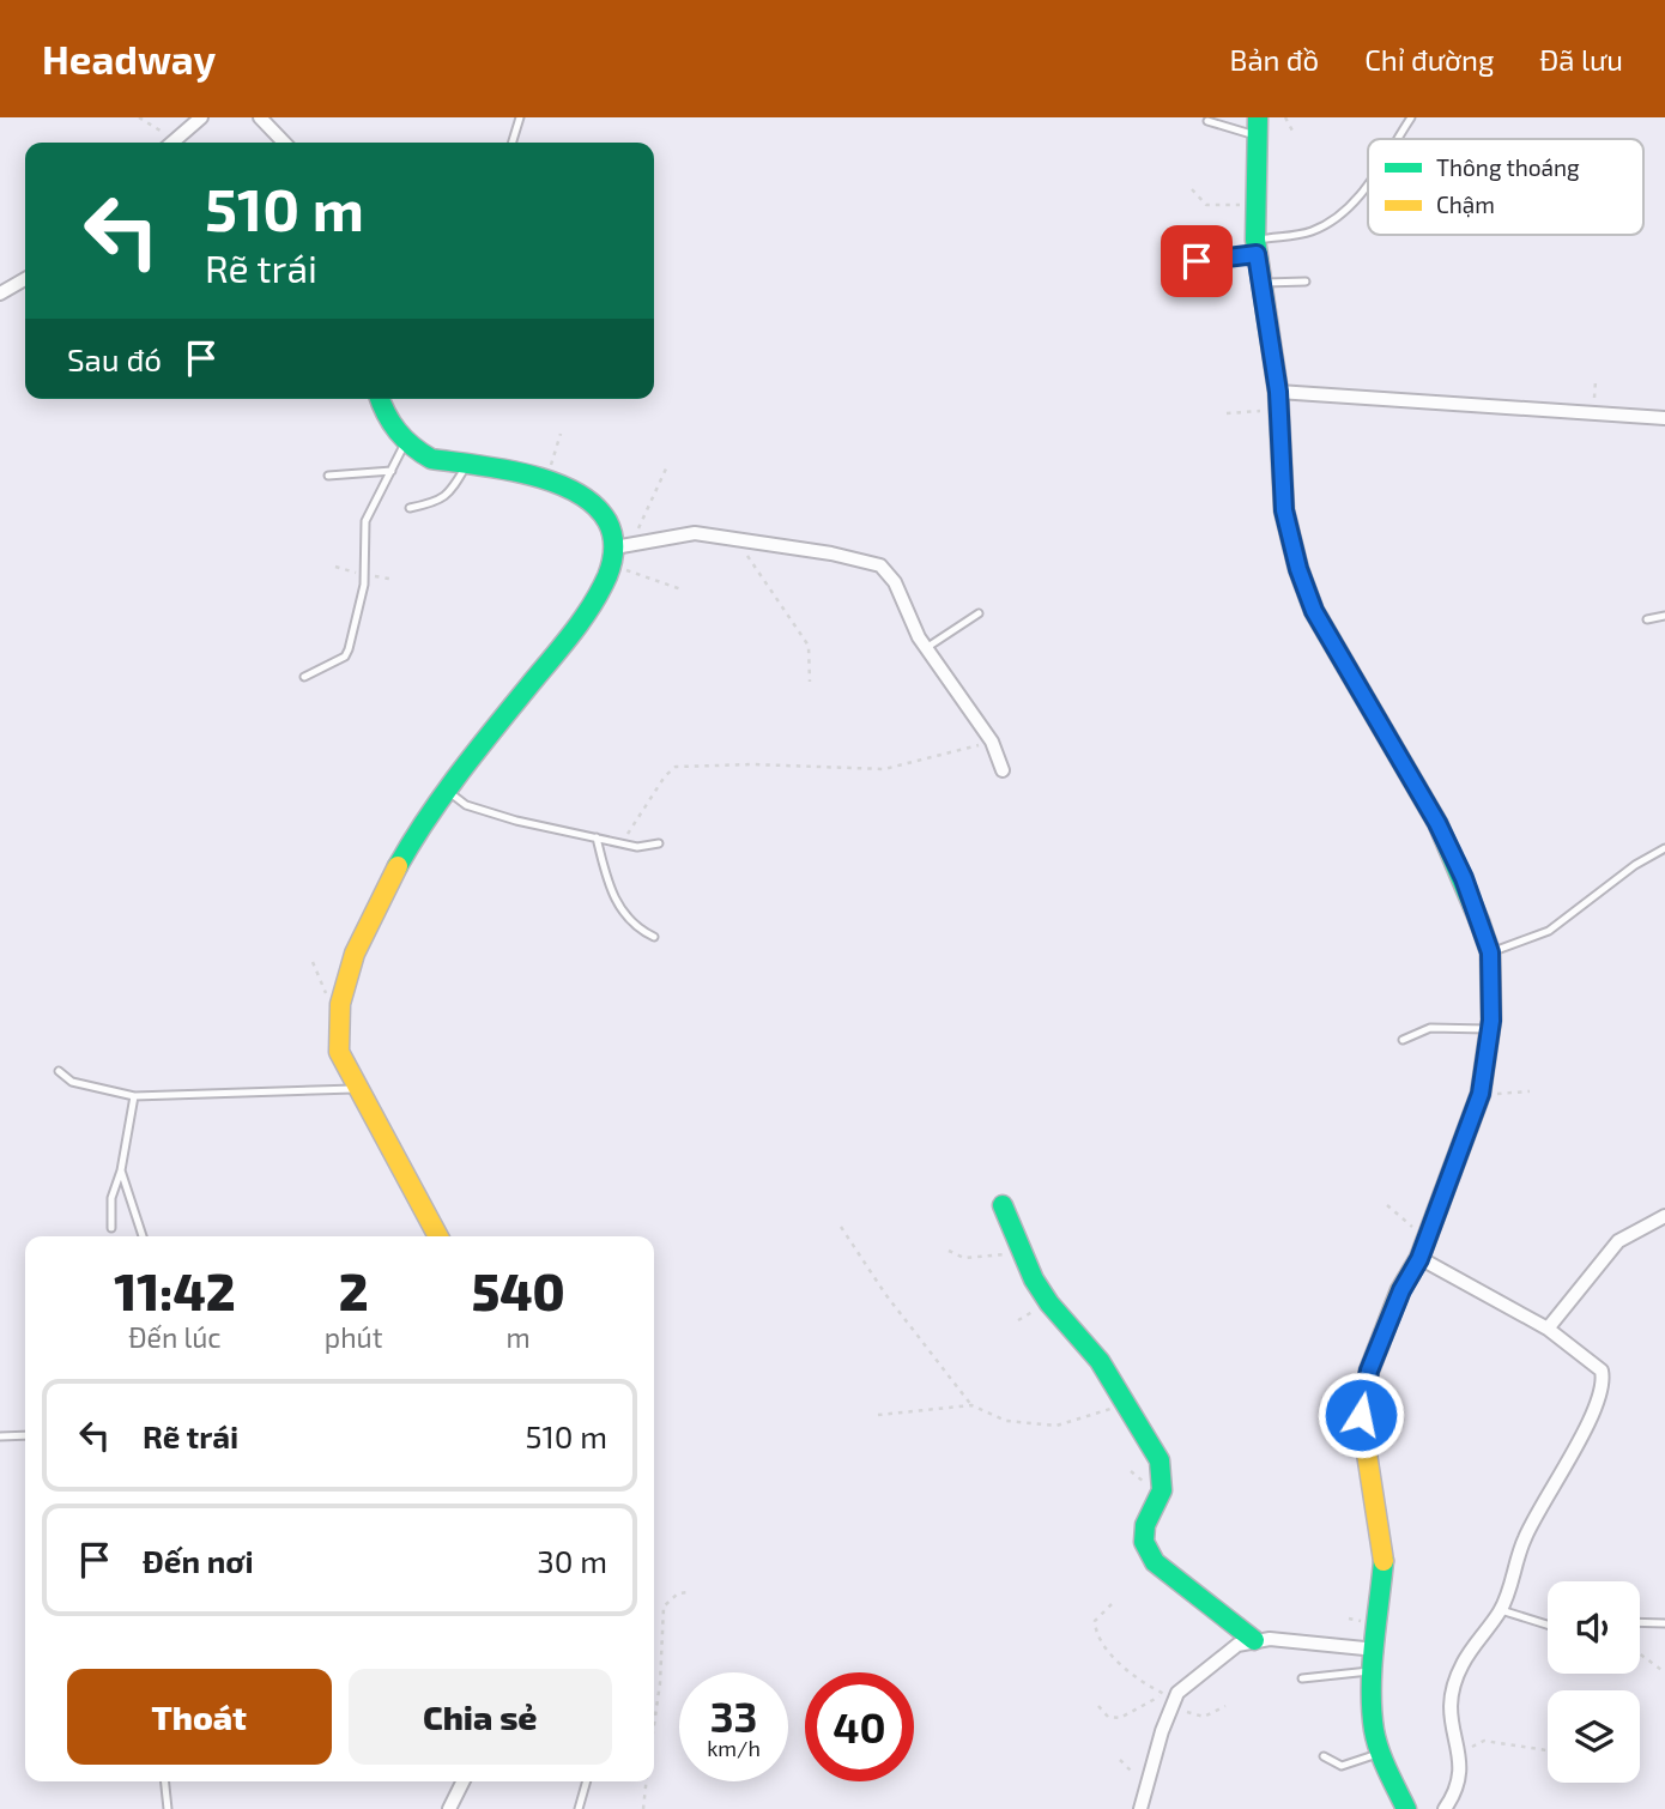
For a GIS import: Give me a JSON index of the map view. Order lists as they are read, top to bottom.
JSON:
{
  "legend": ["Thông thoáng", "Chậm"],
  "page": {
    "header": "Headway",
    "nav": ["Bản đồ", "Chỉ đường", "Đã lưu"],
    "turn": ["510 m", "Rẽ trái"],
    "then": "Sau đó",
    "eta": [
      "11:42",
      "Đến lúc",
      "2",
      "phút",
      "540",
      "m"
    ],
    "list": [
      {
        "name": "Rẽ trái",
        "value": "510 m"
      },
      {
        "name": "Đến nơi",
        "value": "30 m"
      }
    ],
    "buttons": ["Thoát", "Chia sẻ"],
    "speed": "33 km/h",
    "limit": "40"
  }
}
